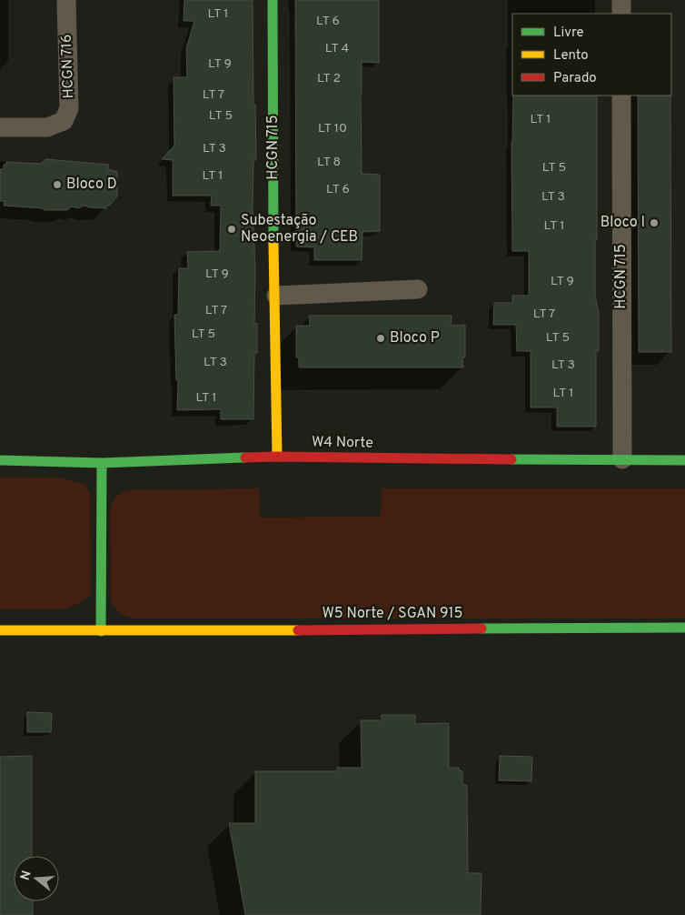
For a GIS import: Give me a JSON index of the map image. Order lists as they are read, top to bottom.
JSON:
{
  "streets": {
    "main road": ["HCGN 715", "W4 Norte", "W5 Norte / SGAN 915"],
    "street": ["HCGN 716"]
  },
  "crossings": [
    ["HCGN 715", "W4 Norte"]
  ],
  "places": [
    "Bloco D",
    "Bloco I",
    "Subestação Neoenergia / CEB",
    "Bloco P"
  ],
  "house_numbers": [
    "LT 1",
    "LT 6",
    "LT 4",
    "LT 9",
    "LT 2",
    "LT 7",
    "LT 5",
    "LT 1",
    "LT 10",
    "LT 3",
    "LT 8",
    "LT 5",
    "LT 1",
    "LT 6",
    "LT 3",
    "LT 1",
    "LT 9",
    "LT 9",
    "LT 7",
    "LT 7",
    "LT 5",
    "LT 5",
    "LT 3",
    "LT 3",
    "LT 1",
    "LT 1"
  ],
  "legend": ["Livre", "Lento", "Parado"],
  "north": "left"
}
